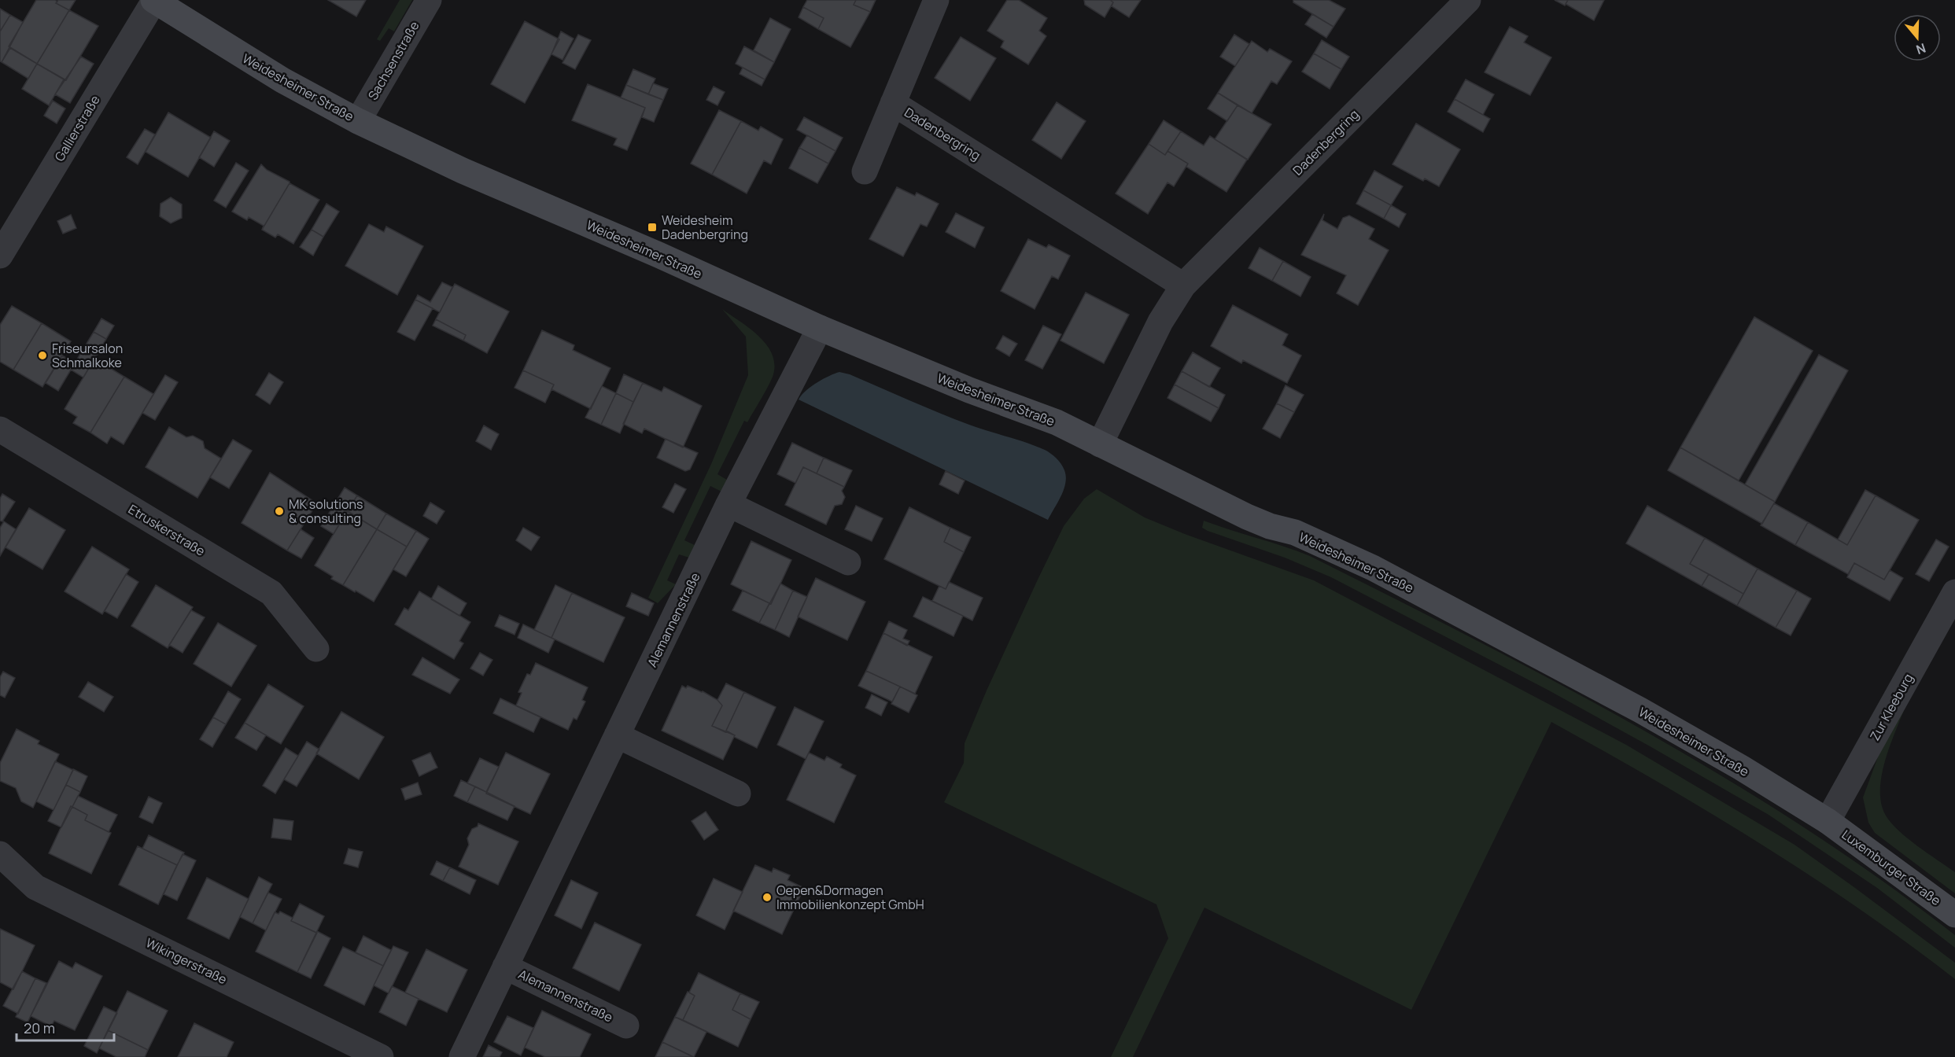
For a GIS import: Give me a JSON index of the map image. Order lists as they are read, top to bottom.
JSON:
{
  "streets": {
    "street": [
      "Sachsenstraße",
      "Weidesheimer Straße",
      "Gallierstraße",
      "Dadenbergring",
      "Etruskerstraße",
      "Alemannenstraße",
      "Zur Kleeburg",
      "Luxemburger Straße",
      "Wikingerstraße"
    ]
  },
  "crossings": [
    ["Sachsenstraße", "Weidesheimer Straße"],
    ["Weidesheimer Straße", "Gallierstraße"],
    ["Weidesheimer Straße", "Dadenbergring"],
    ["Weidesheimer Straße", "Alemannenstraße"],
    ["Weidesheimer Straße", "Zur Kleeburg"],
    ["Weidesheimer Straße", "Luxemburger Straße"],
    ["Zur Kleeburg", "Luxemburger Straße"]
  ],
  "places": {
    "transit": ["Weidesheim Dadenbergring"],
    "other": ["Friseursalon Schmalkoke", "MK solutions & consulting", "Oepen&Dormagen Immobilienkonzept GmbH"]
  },
  "scale_bar": "20 m",
  "north": "bottom"
}
